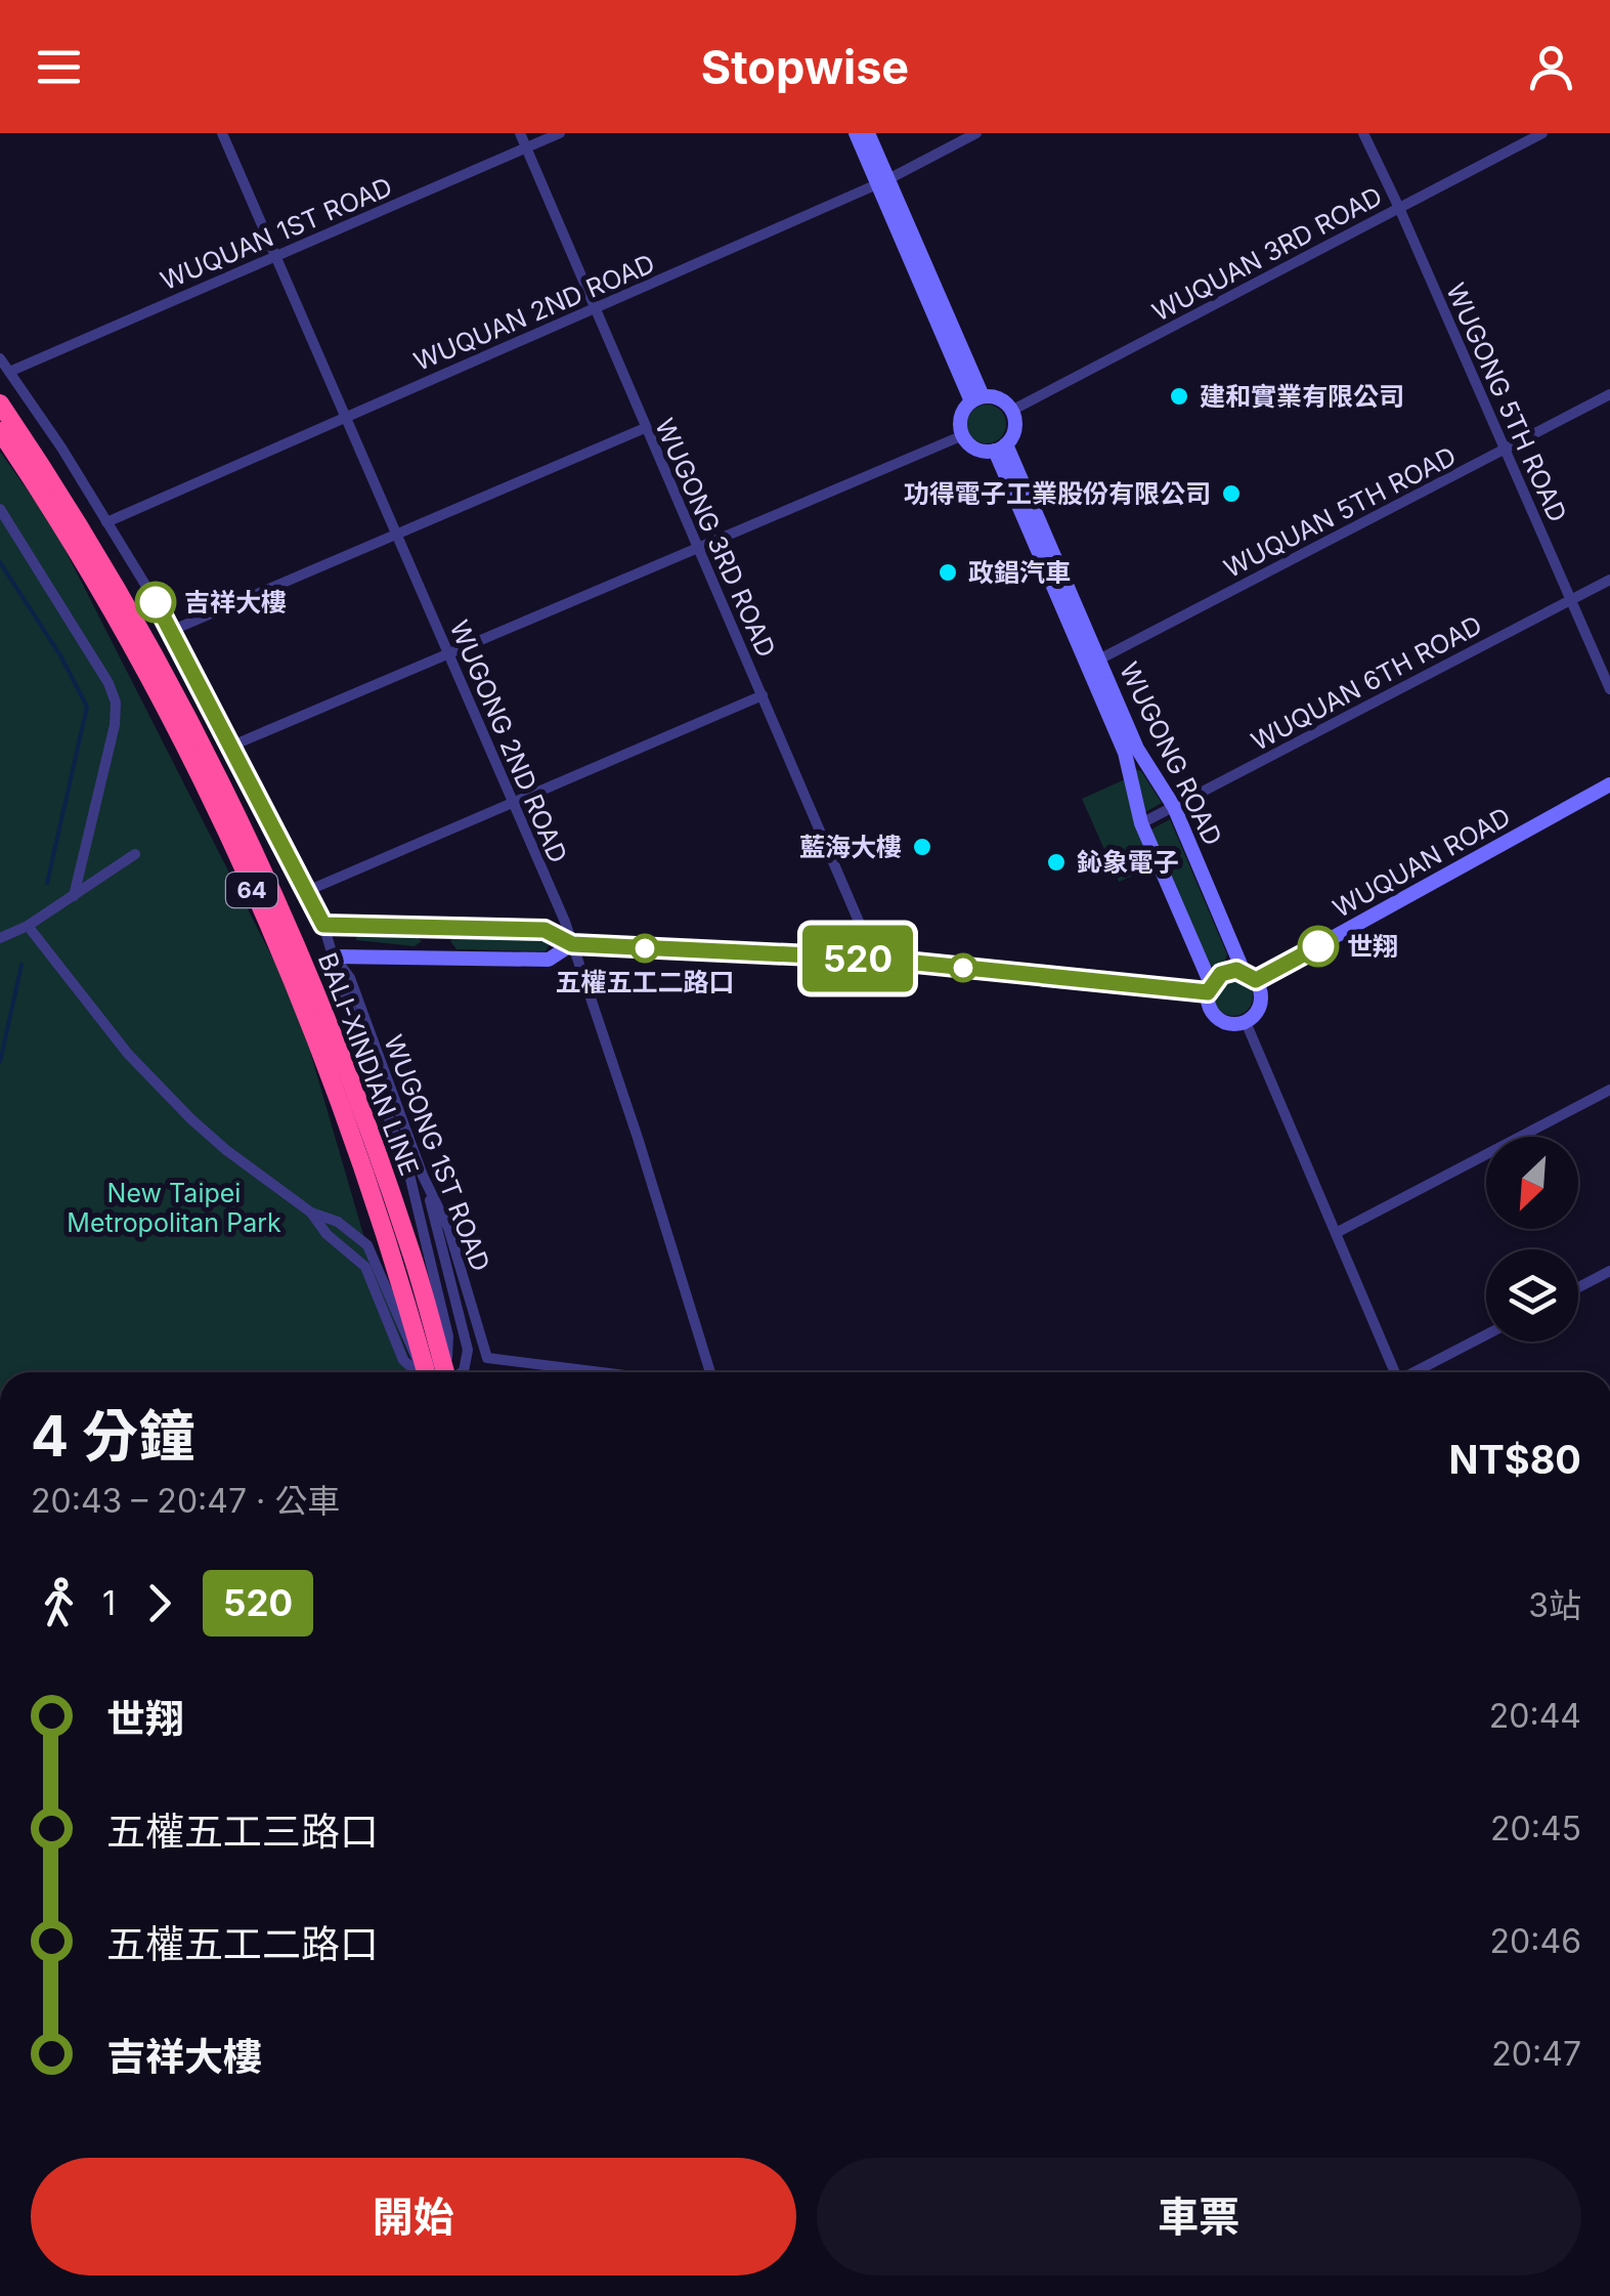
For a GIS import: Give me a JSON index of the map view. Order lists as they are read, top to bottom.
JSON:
{
  "streets": {
    "highway": ["64", "BALI-XINDIAN LINE"],
    "street": [
      "WUQUAN 1ST ROAD",
      "WUQUAN 3RD ROAD",
      "WUQUAN 2ND ROAD",
      "WUGONG 5TH ROAD",
      "WUQUAN 5TH ROAD",
      "WUGONG 3RD ROAD",
      "WUQUAN 6TH ROAD",
      "WUGONG 2ND ROAD",
      "WUGONG ROAD",
      "WUQUAN ROAD",
      "WUGONG 1ST ROAD"
    ]
  },
  "crossings": [
    ["WUQUAN 1ST ROAD", "WUGONG 3RD ROAD"],
    ["WUQUAN 1ST ROAD", "WUGONG 2ND ROAD"],
    ["WUQUAN 1ST ROAD", "WUGONG 1ST ROAD"],
    ["WUQUAN 3RD ROAD", "WUGONG 5TH ROAD"],
    ["WUQUAN 3RD ROAD", "WUGONG ROAD"],
    ["WUQUAN 2ND ROAD", "WUGONG 3RD ROAD"],
    ["WUQUAN 2ND ROAD", "WUGONG 2ND ROAD"],
    ["WUQUAN 2ND ROAD", "WUGONG 1ST ROAD"],
    ["WUGONG 5TH ROAD", "WUQUAN 5TH ROAD"],
    ["WUGONG 5TH ROAD", "WUQUAN 6TH ROAD"],
    ["WUQUAN 5TH ROAD", "WUGONG ROAD"],
    ["WUQUAN 6TH ROAD", "WUGONG ROAD"],
    ["WUGONG ROAD", "WUQUAN ROAD"]
  ],
  "parks": ["New Taipei Metropolitan Park"],
  "places": [
    "建和實業有限公司",
    "功得電子工業股份有限公司",
    "政錩汽車",
    "吉祥大樓",
    "藍海大樓",
    "鈊象電子",
    "世翔",
    "五權五工二路口"
  ],
  "lines": ["bus line 520"],
  "north": "bottom left",
  "page": {
    "header": "Stopwise",
    "on_map": "520",
    "heading": ["4 分鐘", "20:43 – 20:47 · 公車", "NT$80"],
    "legs": ["1", "520", "3站"],
    "list": [
      {
        "name": "世翔",
        "value": "20:44"
      },
      {
        "name": "五權五工三路口",
        "value": "20:45"
      },
      {
        "name": "五權五工二路口",
        "value": "20:46"
      },
      {
        "name": "吉祥大樓",
        "value": "20:47"
      }
    ],
    "buttons": ["開始", "車票"]
  }
}
